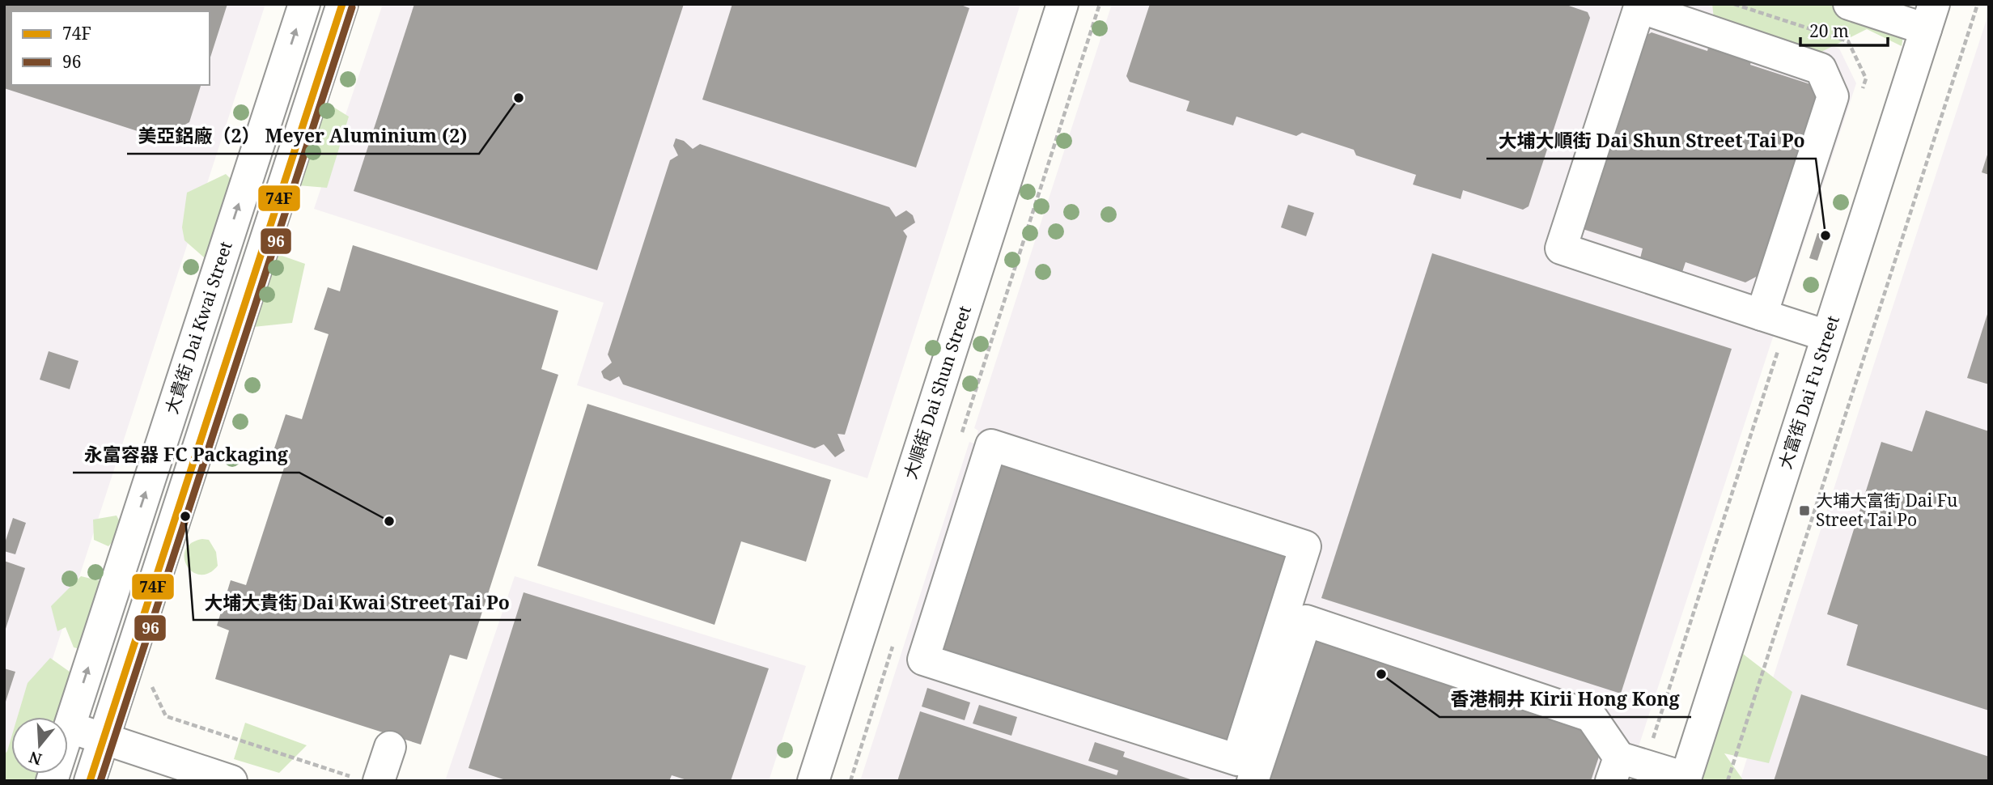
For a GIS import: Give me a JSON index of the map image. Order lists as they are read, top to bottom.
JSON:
{
  "streets": {
    "street": ["大貴街 Dai Kwai Street", "大順街 Dai Shun Street", "大富街 Dai Fu Street"]
  },
  "places": {
    "other": [
      "美亞鋁廠（2） Meyer Aluminium (2)",
      "大埔大順街 Dai Shun Street Tai Po",
      "大埔大貴街 Dai Kwai Street Tai Po",
      "永富容器 FC Packaging",
      "香港桐井 Kirii Hong Kong"
    ],
    "transit": ["大埔大富街 Dai Fu Street Tai Po"]
  },
  "lines": ["transit line 74F", "transit line 96"],
  "legend": ["74F", "96"],
  "scale_bar": "20 m",
  "north": "bottom"
}
